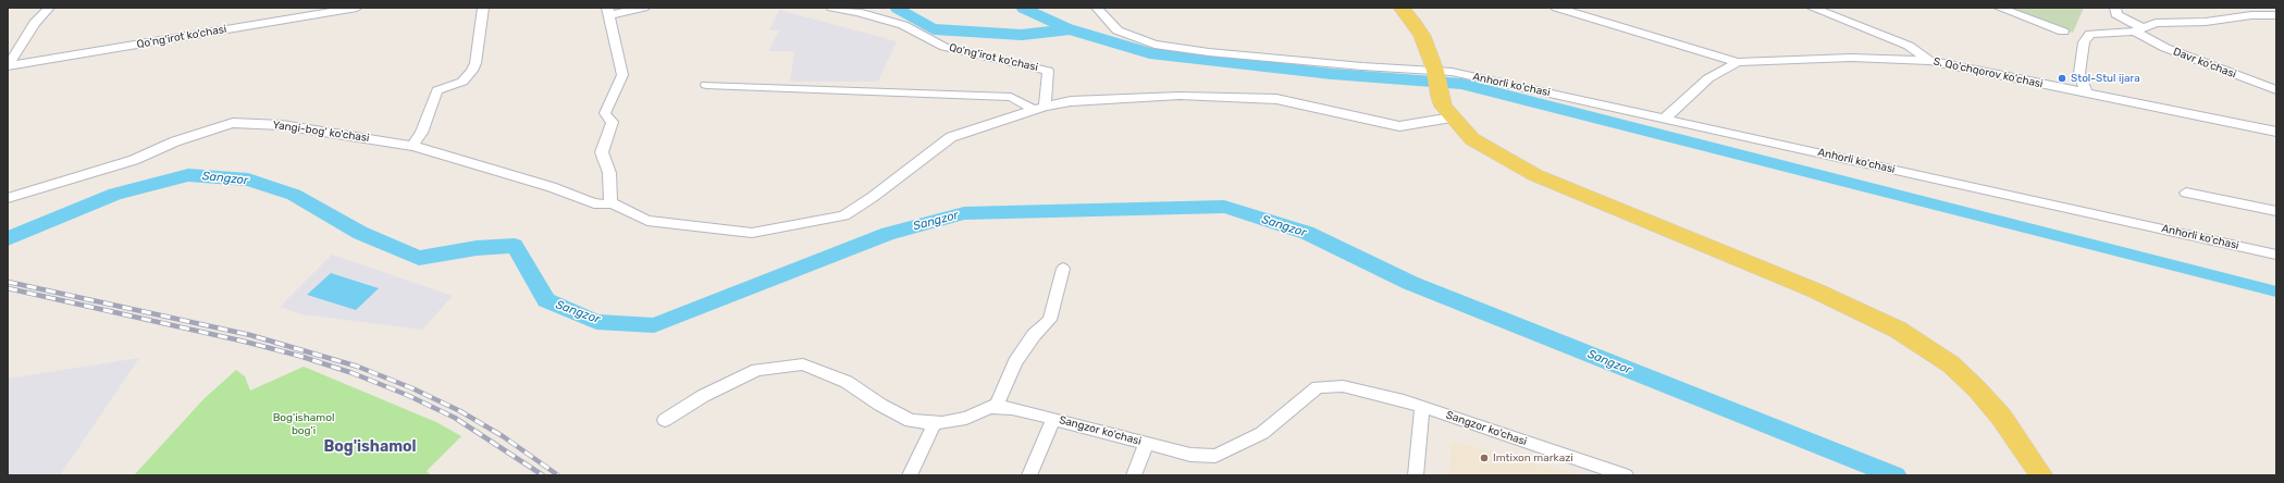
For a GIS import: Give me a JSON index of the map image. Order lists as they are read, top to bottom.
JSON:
{
  "streets": {
    "street": [
      "Qo'ng'irot ko'chasi",
      "Davr ko'chasi",
      "S. Qo'chqorov ko'chasi",
      "Anhorli ko'chasi",
      "Yangi-bog' ko'chasi",
      "Sangzor ko'chasi"
    ]
  },
  "districts": ["Bog'ishamol"],
  "water": ["Sangzor"],
  "parks": ["Bog'ishamol bog'i"],
  "places": ["Stol-Stul ijara", "Imtixon markazi"]
}
